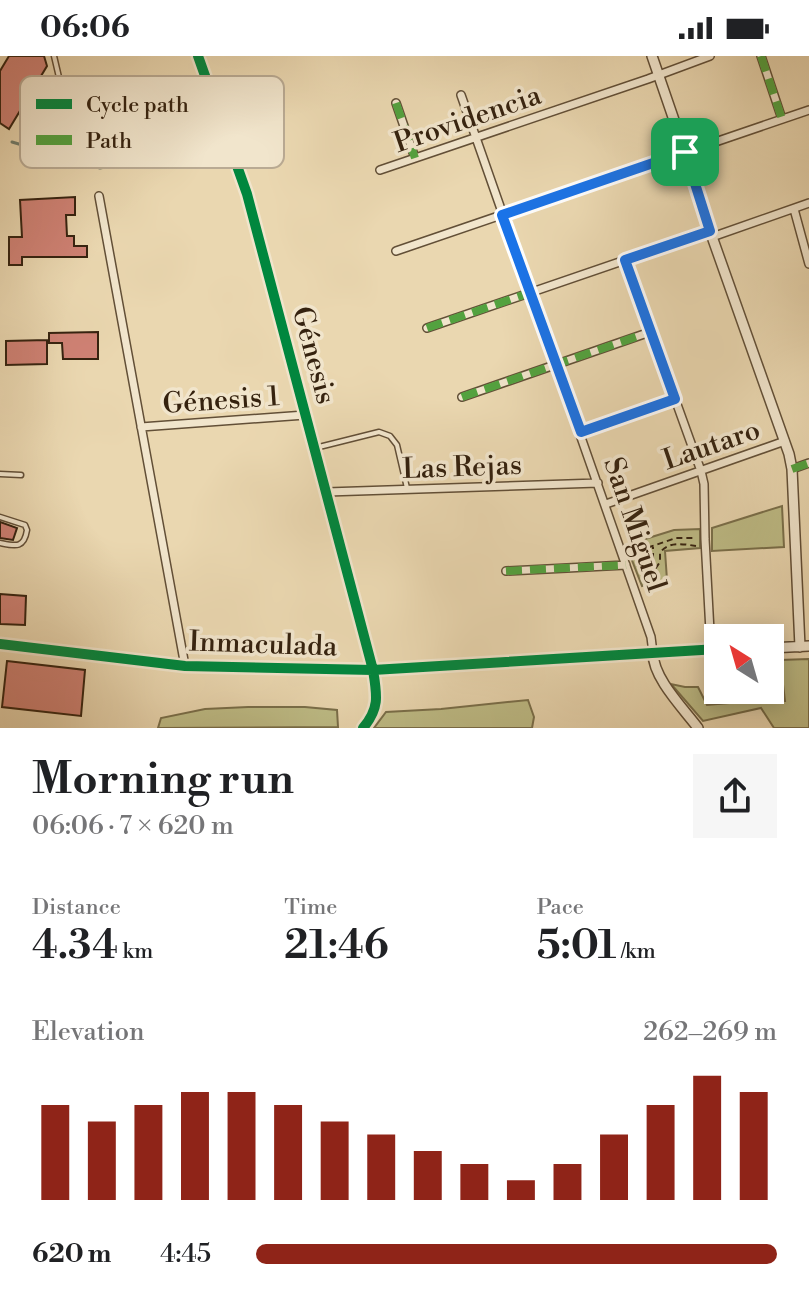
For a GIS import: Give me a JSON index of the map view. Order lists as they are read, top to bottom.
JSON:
{
  "streets": {
    "street": [
      "Providencia",
      "Génesis",
      "Génesis 1",
      "Lautaro",
      "Las Rejas",
      "San Miguel",
      "Inmaculada"
    ]
  },
  "crossings": [
    ["Providencia", "San Miguel"],
    ["Génesis", "Génesis 1"],
    ["Génesis", "Las Rejas"],
    ["Génesis", "Inmaculada"],
    ["Génesis 1", "Inmaculada"],
    ["Lautaro", "San Miguel"],
    ["Las Rejas", "San Miguel"],
    ["San Miguel", "Inmaculada"]
  ],
  "legend": ["Cycle path", "Path"],
  "north": "top left",
  "page": {
    "status": "06:06",
    "heading": ["Morning run", "06:06 · 7 × 620 m"],
    "stats": [
      ["Distance", "4.34 km"],
      ["Time", "21:46"],
      ["Pace", "5:01 /km"]
    ],
    "chart": ["Elevation", "262–269 m"],
    "list": [
      {
        "name": "620 m",
        "note": "4:45"
      }
    ]
  }
}
